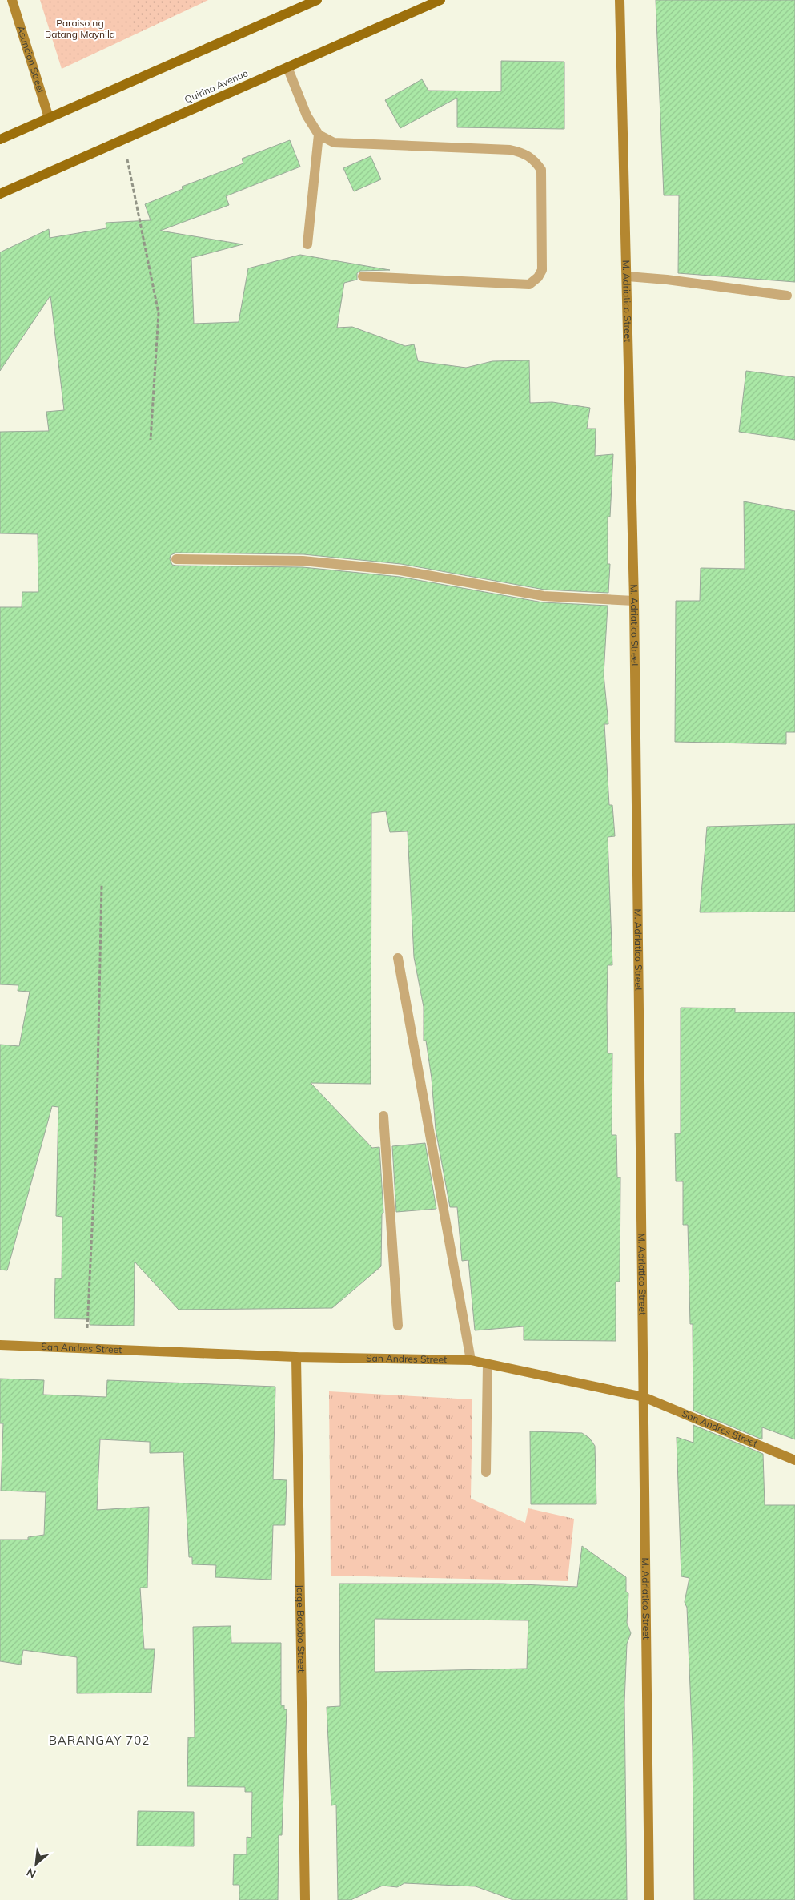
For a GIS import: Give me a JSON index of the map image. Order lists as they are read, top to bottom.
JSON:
{
  "streets": {
    "main road": ["Quirino Avenue"],
    "street": [
      "Asuncion Street",
      "M. Adriatico Street",
      "San Andres Street",
      "Jorge Bocobo Street"
    ]
  },
  "crossings": [
    ["M. Adriatico Street", "San Andres Street"],
    ["San Andres Street", "Jorge Bocobo Street"]
  ],
  "districts": ["BARANGAY 702"],
  "parks": ["Paraiso ng Batang Maynila"],
  "north": "bottom left"
}
